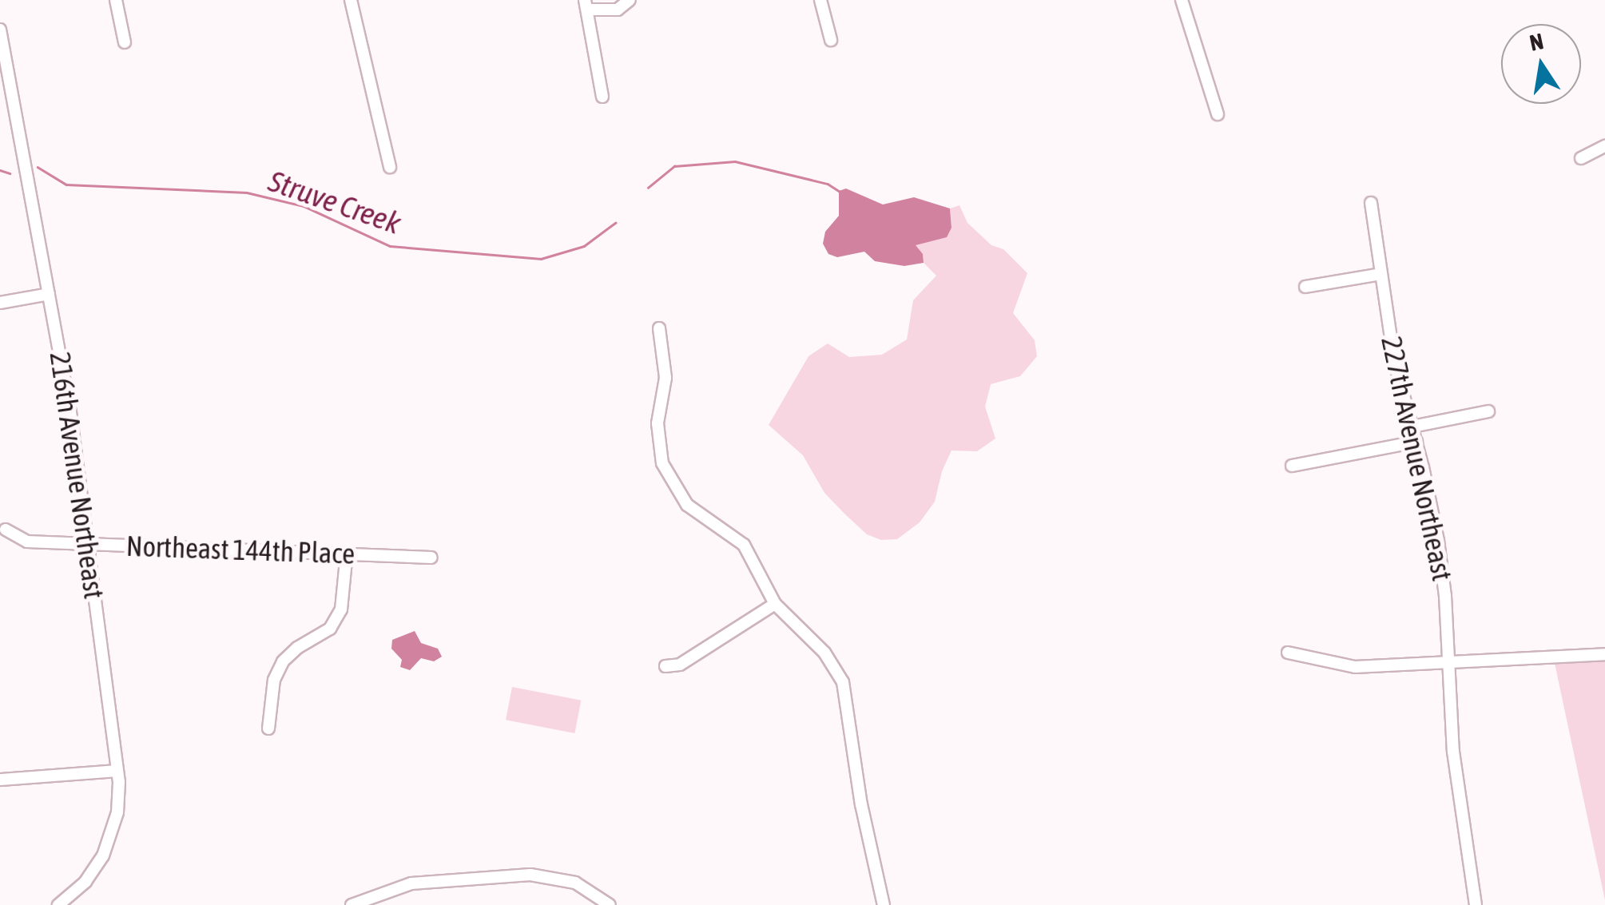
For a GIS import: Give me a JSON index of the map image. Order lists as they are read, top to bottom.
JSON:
{
  "streets": {
    "street": ["227th Avenue Northeast", "216th Avenue Northeast", "Northeast 144th Place"]
  },
  "crossings": [
    ["216th Avenue Northeast", "Northeast 144th Place"]
  ],
  "water": ["Struve Creek"],
  "north": "top"
}
